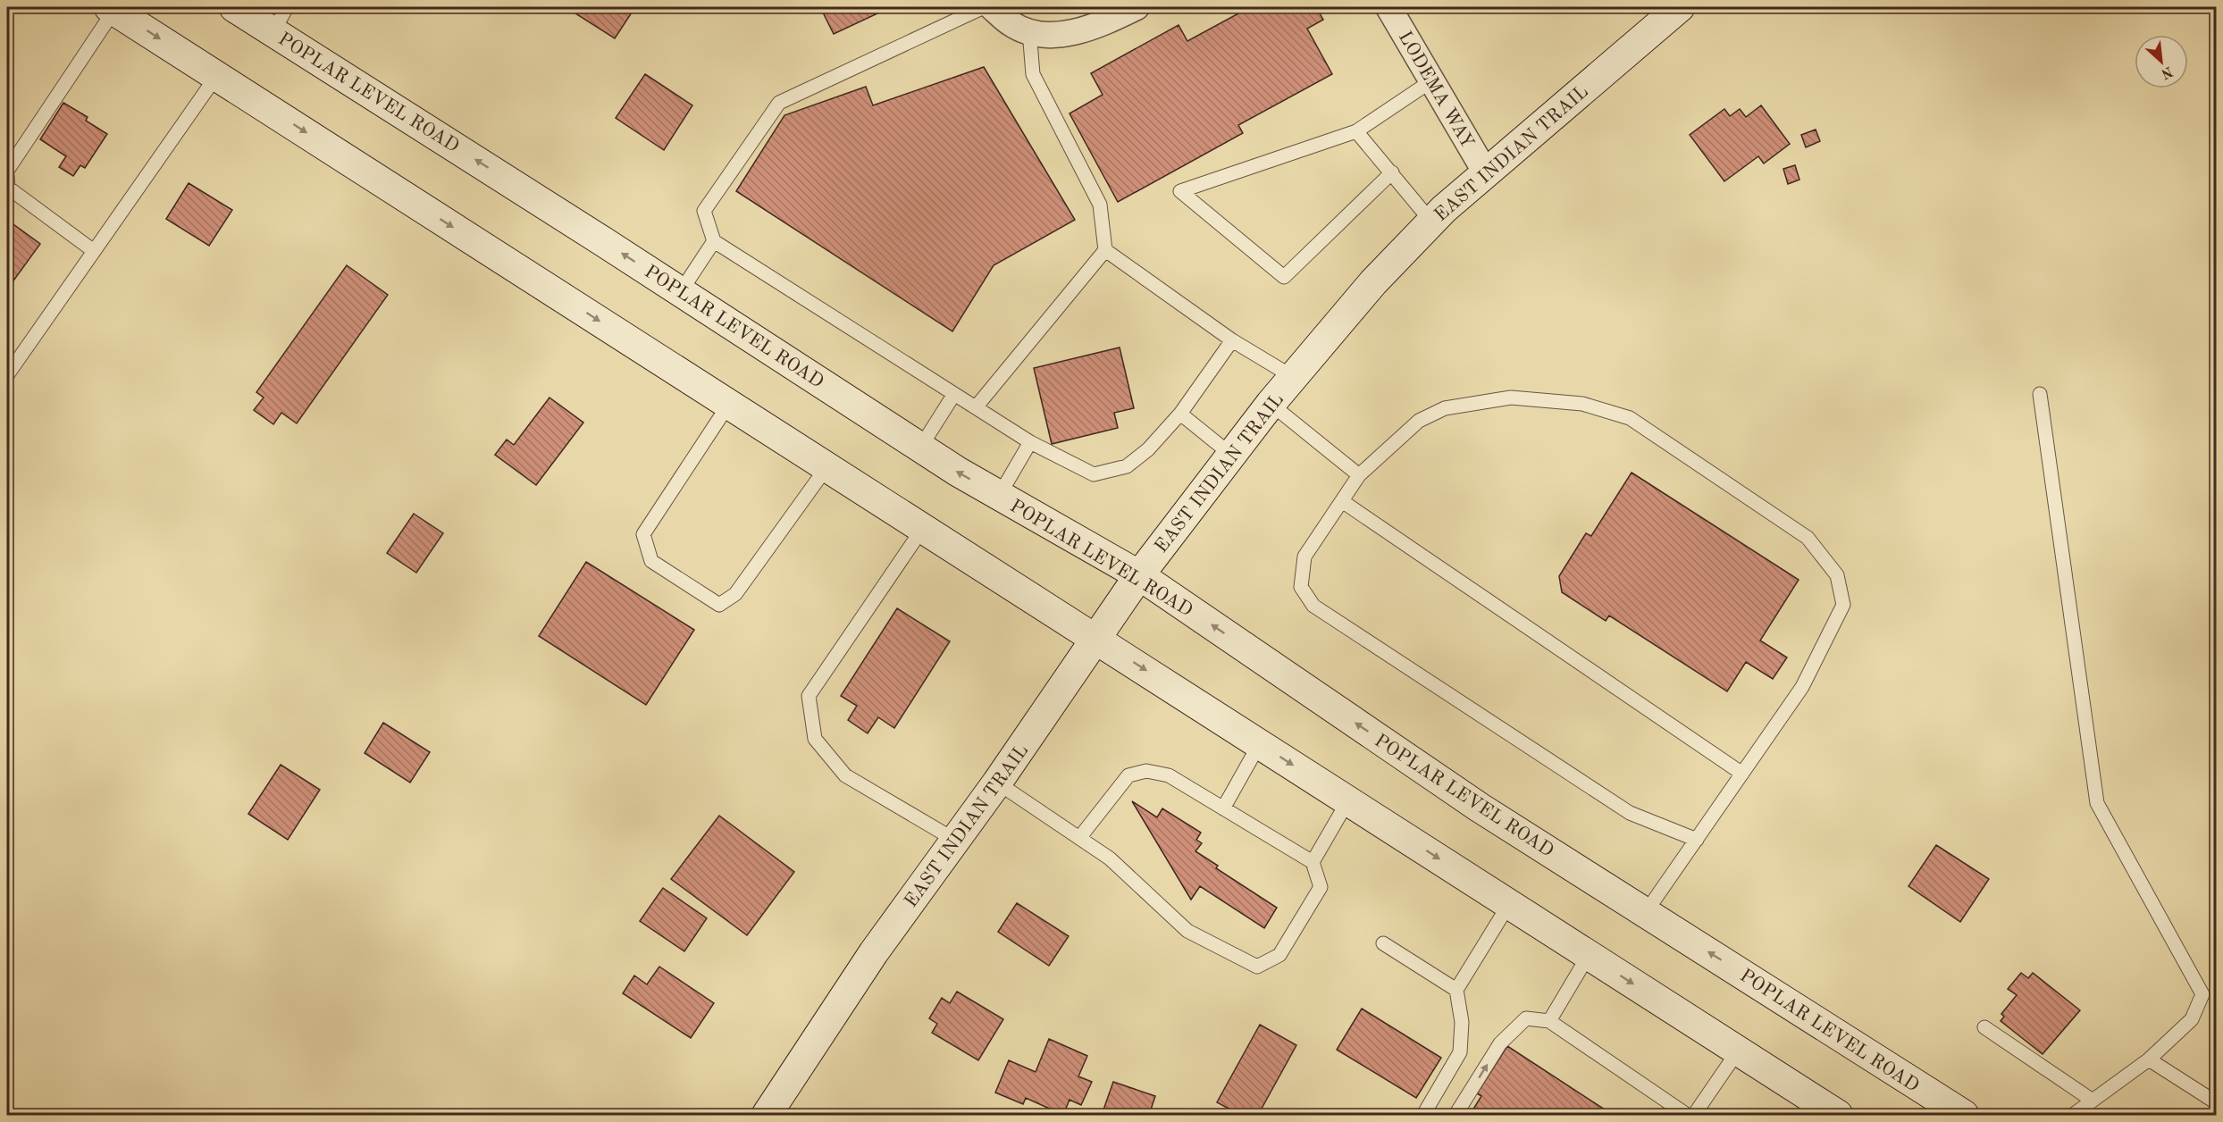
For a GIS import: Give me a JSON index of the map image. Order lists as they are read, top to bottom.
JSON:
{
  "streets": {
    "main road": ["POPLAR LEVEL ROAD", "EAST INDIAN TRAIL"],
    "street": ["LODEMA WAY"]
  },
  "crossings": [
    ["LODEMA WAY", "EAST INDIAN TRAIL"],
    ["POPLAR LEVEL ROAD", "EAST INDIAN TRAIL"]
  ],
  "north": "bottom right"
}
